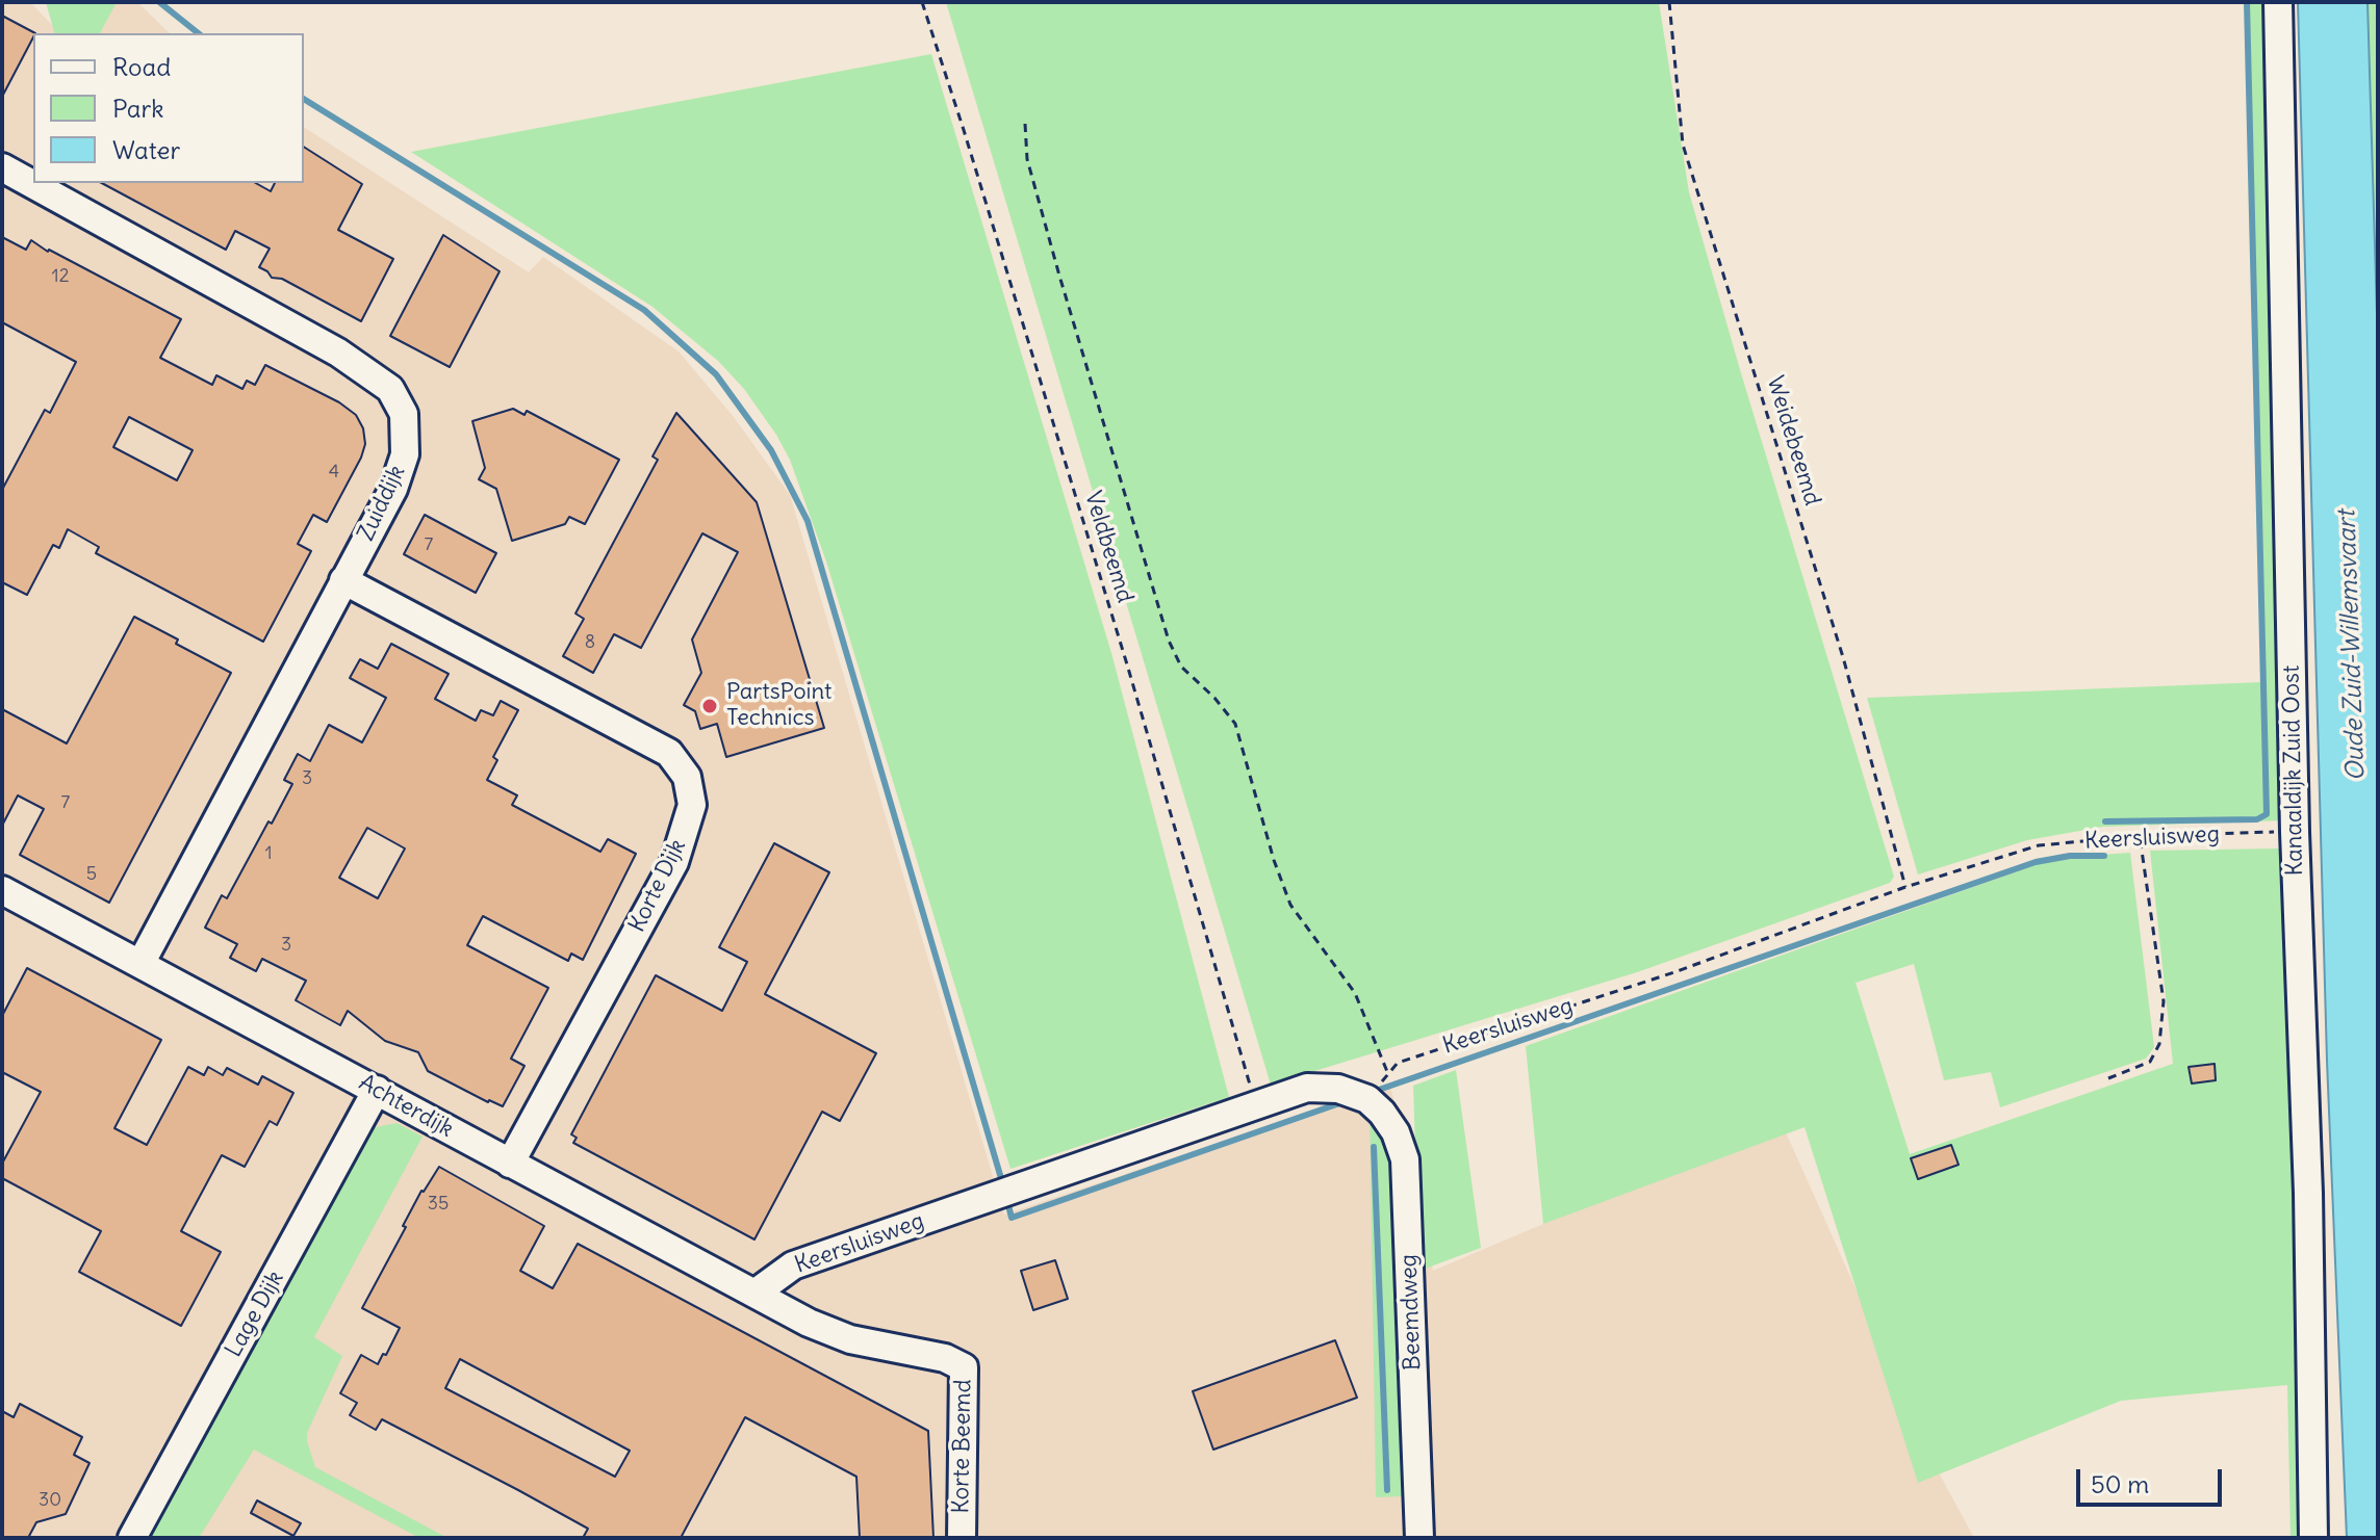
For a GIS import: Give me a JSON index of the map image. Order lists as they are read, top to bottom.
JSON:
{
  "streets": {
    "street": [
      "Zuiddijk",
      "Kanaaldijk Zuid Oost",
      "Keersluisweg",
      "Korte Dijk",
      "Achterdijk",
      "Beemdweg",
      "Lage Dijk",
      "Korte Beemd"
    ],
    "path": ["Weidebeemd", "Veldbeemd"]
  },
  "crossings": [
    ["Weidebeemd", "Keersluisweg"],
    ["Zuiddijk", "Korte Dijk"],
    ["Zuiddijk", "Achterdijk"],
    ["Veldbeemd", "Keersluisweg"],
    ["Kanaaldijk Zuid Oost", "Keersluisweg"],
    ["Keersluisweg", "Achterdijk"],
    ["Keersluisweg", "Beemdweg"],
    ["Korte Dijk", "Achterdijk"],
    ["Achterdijk", "Lage Dijk"],
    ["Achterdijk", "Korte Beemd"]
  ],
  "water": ["Oude Zuid-Willemsvaart"],
  "places": ["PartsPoint Technics"],
  "house_numbers": [
    "12",
    "4",
    "7",
    "8",
    "3",
    "7",
    "1",
    "5",
    "3",
    "35",
    "30"
  ],
  "legend": ["Road", "Park", "Water"],
  "scale_bar": "50 m"
}
